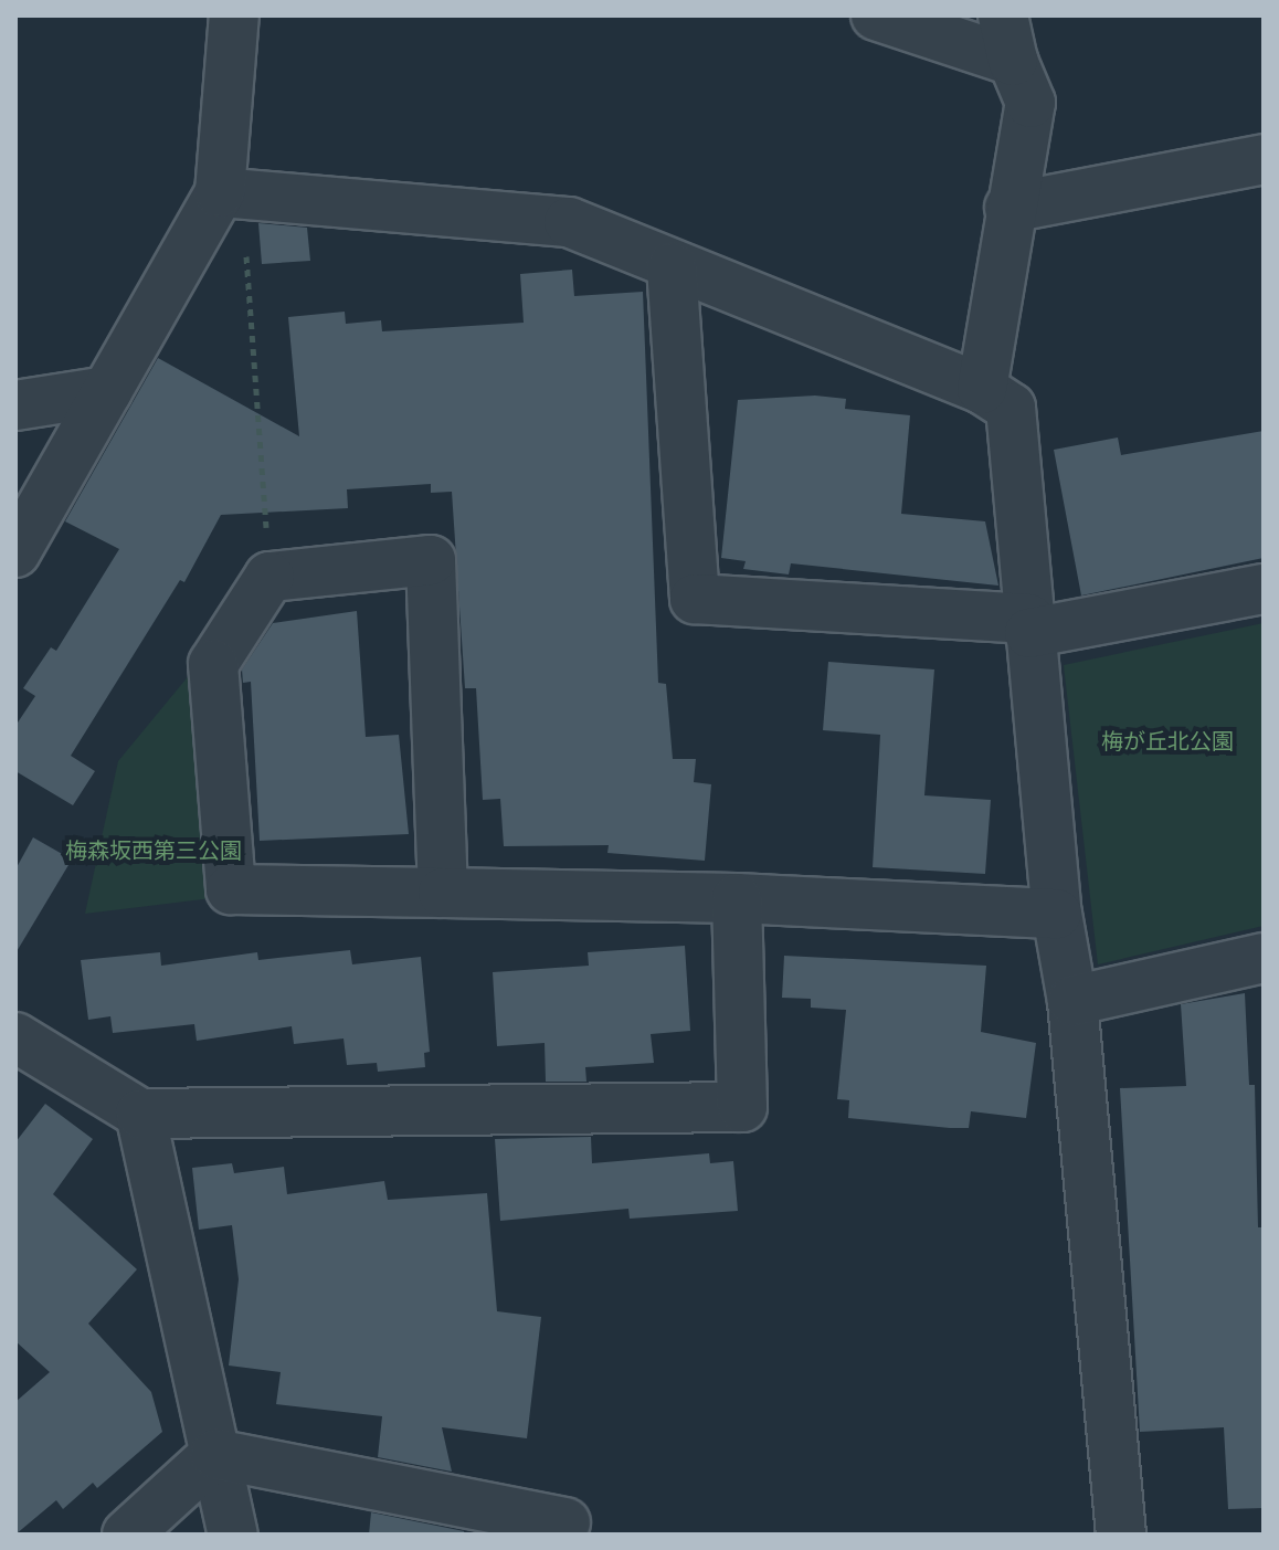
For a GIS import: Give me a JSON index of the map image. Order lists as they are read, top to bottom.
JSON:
{
  "parks": ["梅が丘北公園", "梅森坂西第三公園"]
}
